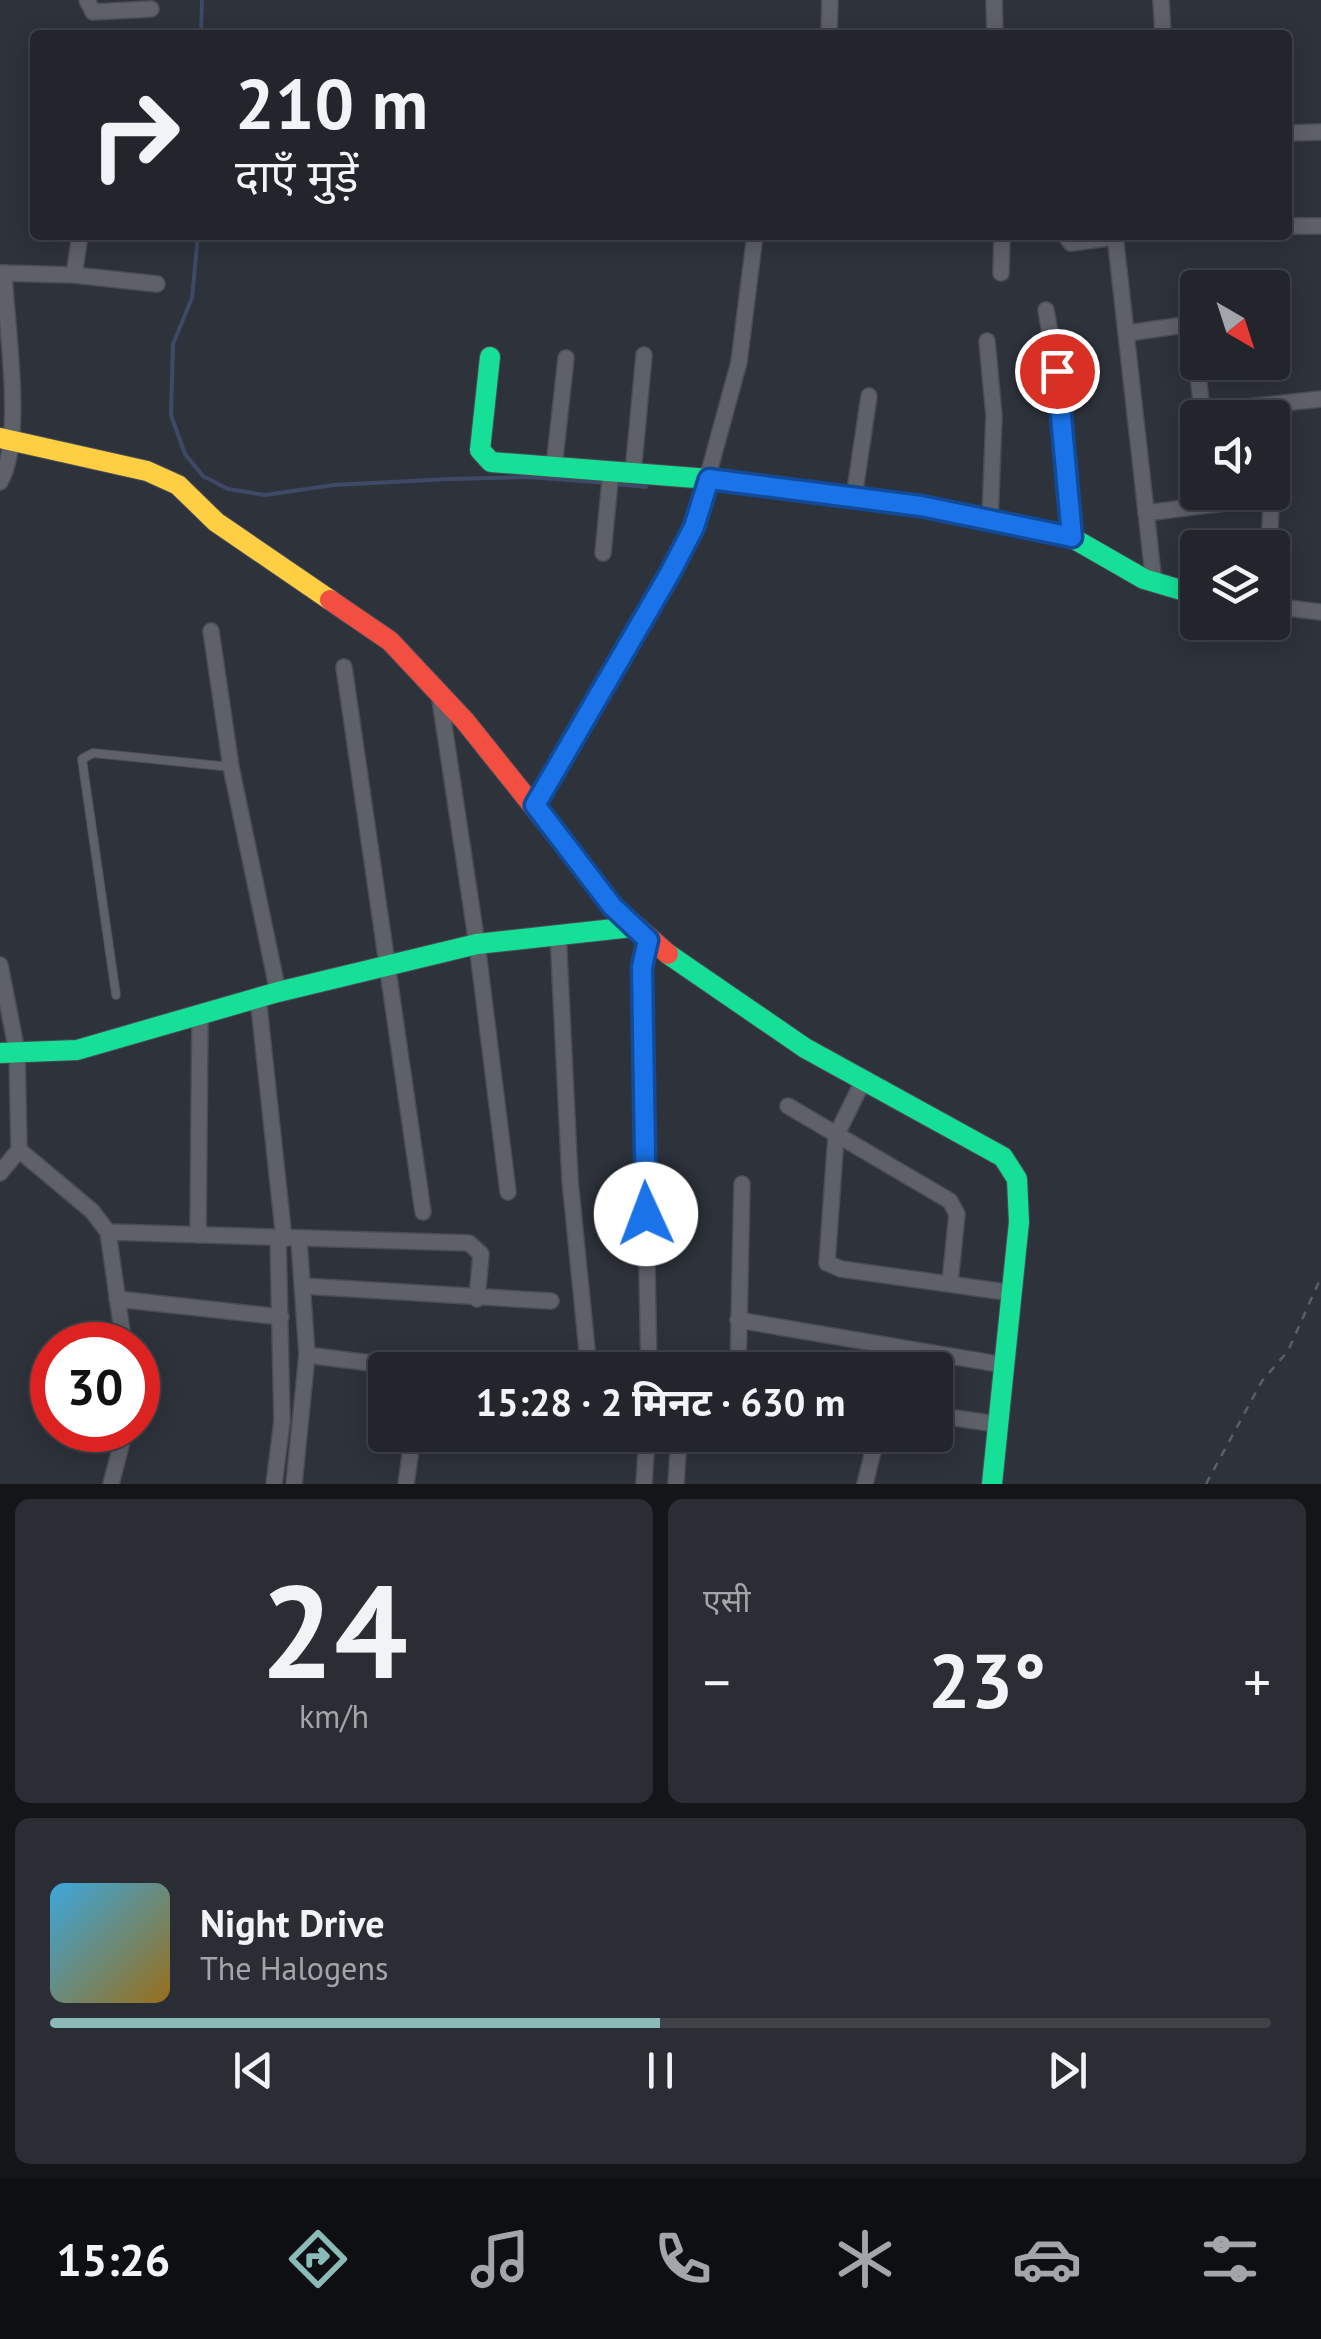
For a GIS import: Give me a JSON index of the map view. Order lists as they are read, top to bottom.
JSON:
{
  "north": "bottom right",
  "page": {
    "turn": ["210 m", "दाएँ मुड़ें"],
    "limit": "30",
    "trip": "15:28 · 2 मिनट · 630 m",
    "tile": [
      ["24", "km/h"],
      "एसी"
    ],
    "heat": ["−", "23°", "+"],
    "song": ["Night Drive", "The Halogens"],
    "tabs": "15:26"
  }
}
